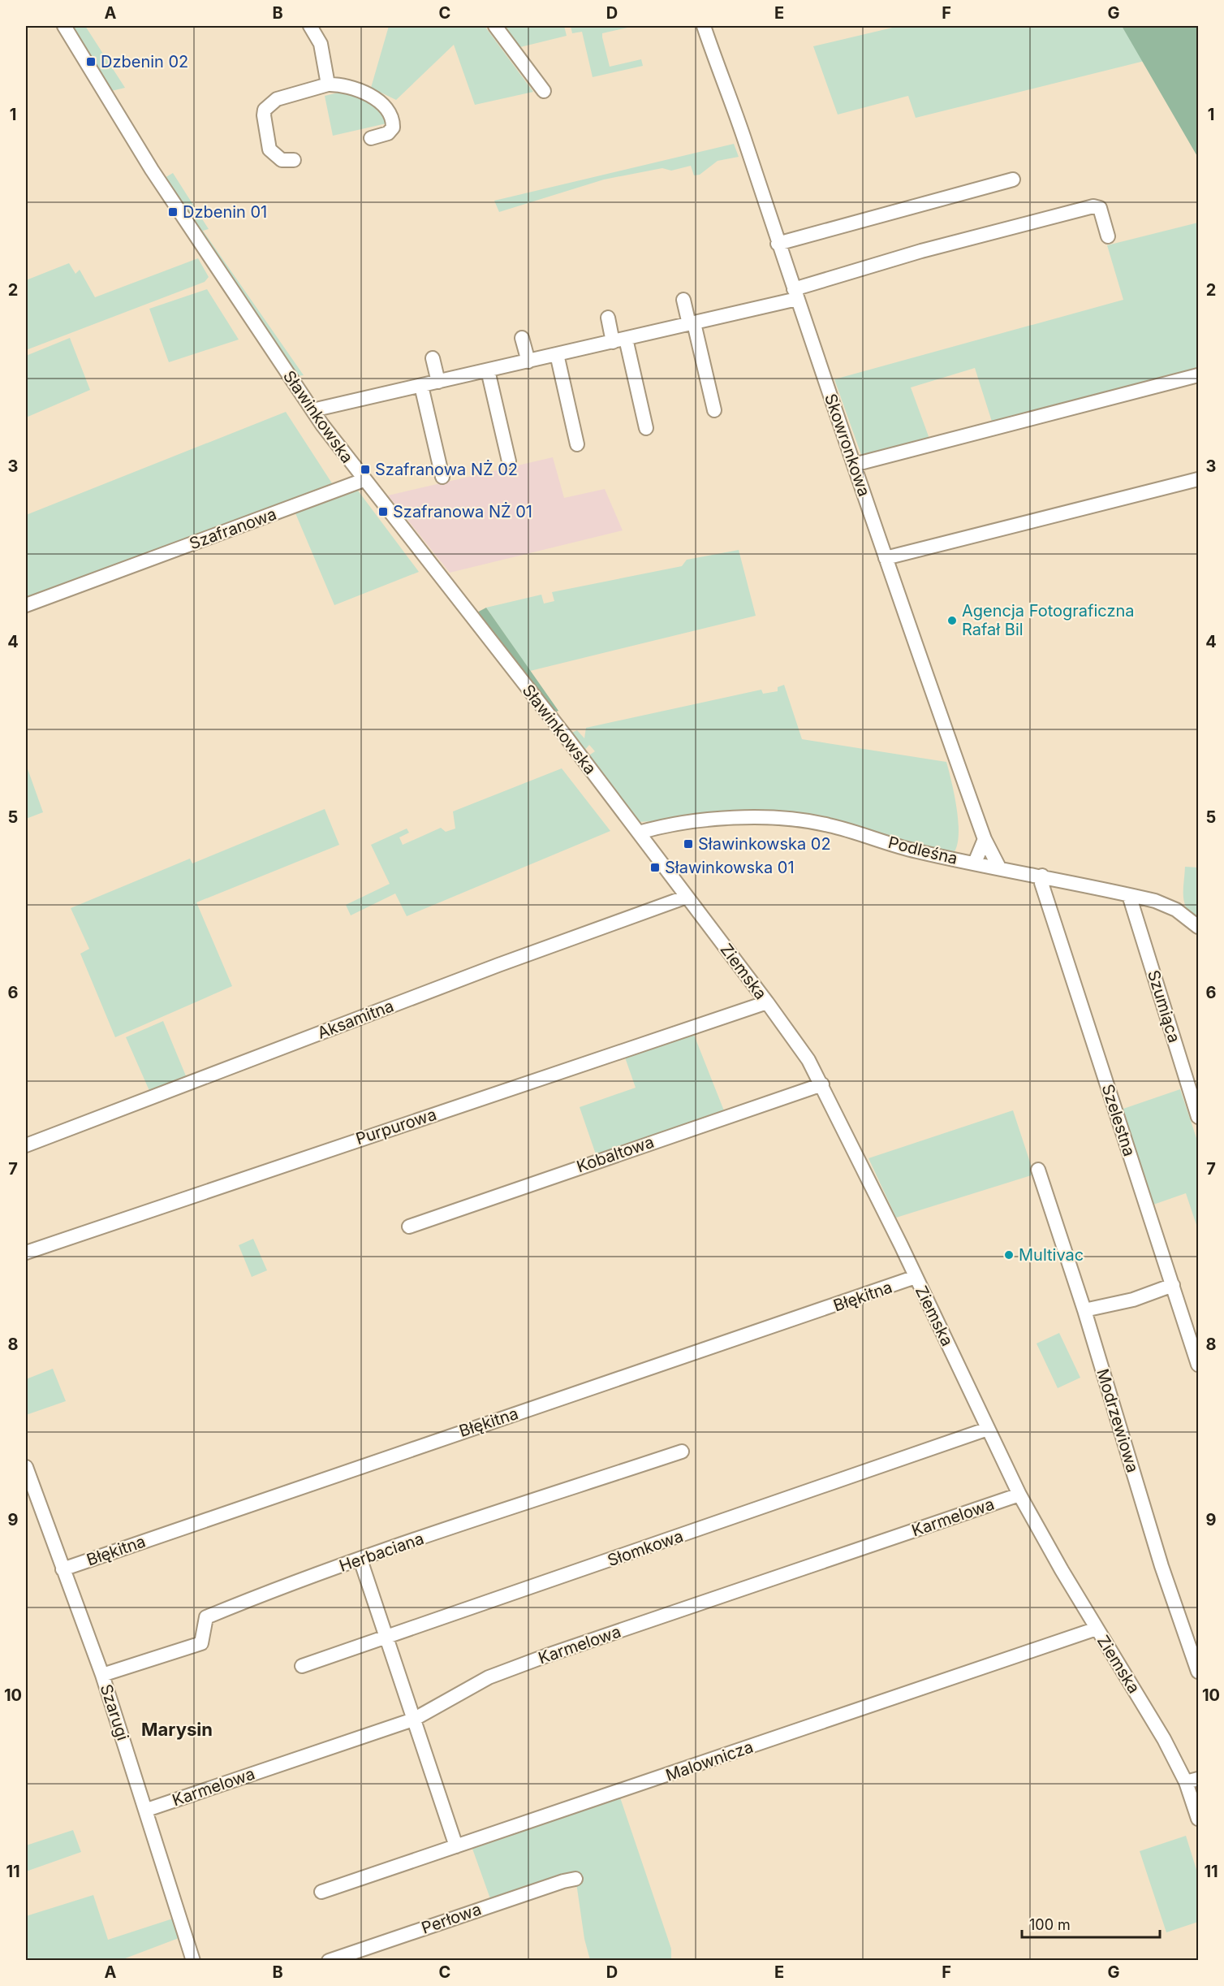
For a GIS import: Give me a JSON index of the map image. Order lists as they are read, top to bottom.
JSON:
{
  "streets": {
    "street": [
      "Sławinkowska",
      "Skowronkowa",
      "Szafranowa",
      "Podleśna",
      "Ziemska",
      "Szumiąca",
      "Aksamitna",
      "Szelestna",
      "Purpurowa",
      "Kobaltowa",
      "Błękitna",
      "Modrzewiowa",
      "Karmelowa",
      "Słomkowa",
      "Herbaciana",
      "Szarugi",
      "Malownicza",
      "Perłowa"
    ]
  },
  "crossings": [
    ["Sławinkowska", "Szafranowa"],
    ["Sławinkowska", "Podleśna"],
    ["Sławinkowska", "Ziemska"],
    ["Skowronkowa", "Podleśna"],
    ["Podleśna", "Ziemska"],
    ["Podleśna", "Szumiąca"],
    ["Podleśna", "Szelestna"],
    ["Ziemska", "Aksamitna"],
    ["Ziemska", "Purpurowa"],
    ["Ziemska", "Kobaltowa"],
    ["Ziemska", "Błękitna"],
    ["Ziemska", "Karmelowa"],
    ["Ziemska", "Słomkowa"],
    ["Ziemska", "Malownicza"],
    ["Błękitna", "Szarugi"],
    ["Karmelowa", "Szarugi"],
    ["Herbaciana", "Szarugi"]
  ],
  "districts": ["Marysin"],
  "places": {
    "transit": [
      "Dzbenin 02",
      "Dzbenin 01",
      "Szafranowa NŻ 02",
      "Szafranowa NŻ 01",
      "Sławinkowska 02",
      "Sławinkowska 01"
    ],
    "other": ["Agencja Fotograficzna Rafał Bil", "Multivac"]
  },
  "scale_bar": "100 m",
  "grid": {
    "columns": [
      "A",
      "B",
      "C",
      "D",
      "E",
      "F",
      "G"
    ],
    "rows": [
      "1",
      "2",
      "3",
      "4",
      "5",
      "6",
      "7",
      "8",
      "9",
      "10",
      "11"
    ]
  }
}
